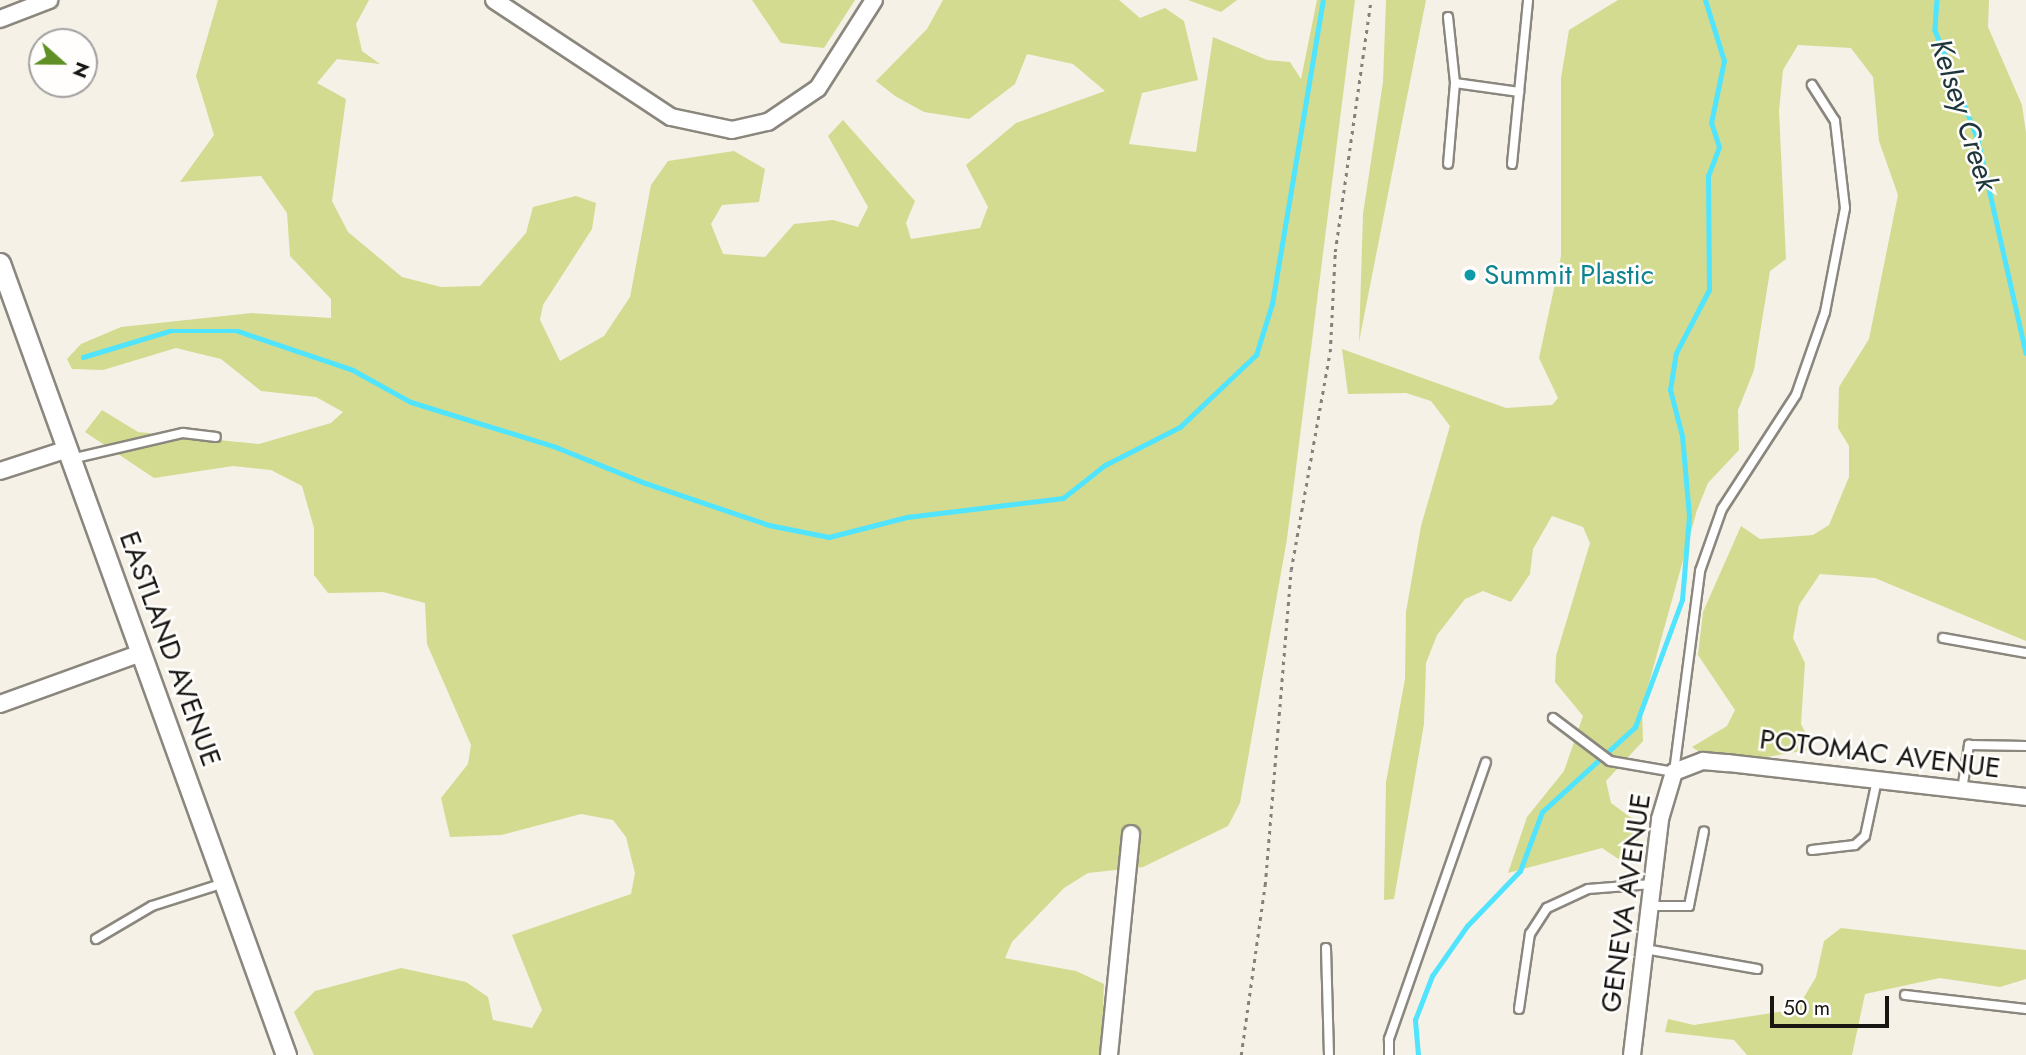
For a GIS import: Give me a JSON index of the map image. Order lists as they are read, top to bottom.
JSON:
{
  "streets": {
    "street": ["EASTLAND AVENUE", "POTOMAC AVENUE", "GENEVA AVENUE"]
  },
  "crossings": [
    ["POTOMAC AVENUE", "GENEVA AVENUE"]
  ],
  "water": ["Kelsey Creek"],
  "places": ["Summit Plastic"],
  "scale_bar": "50 m",
  "north": "right"
}
